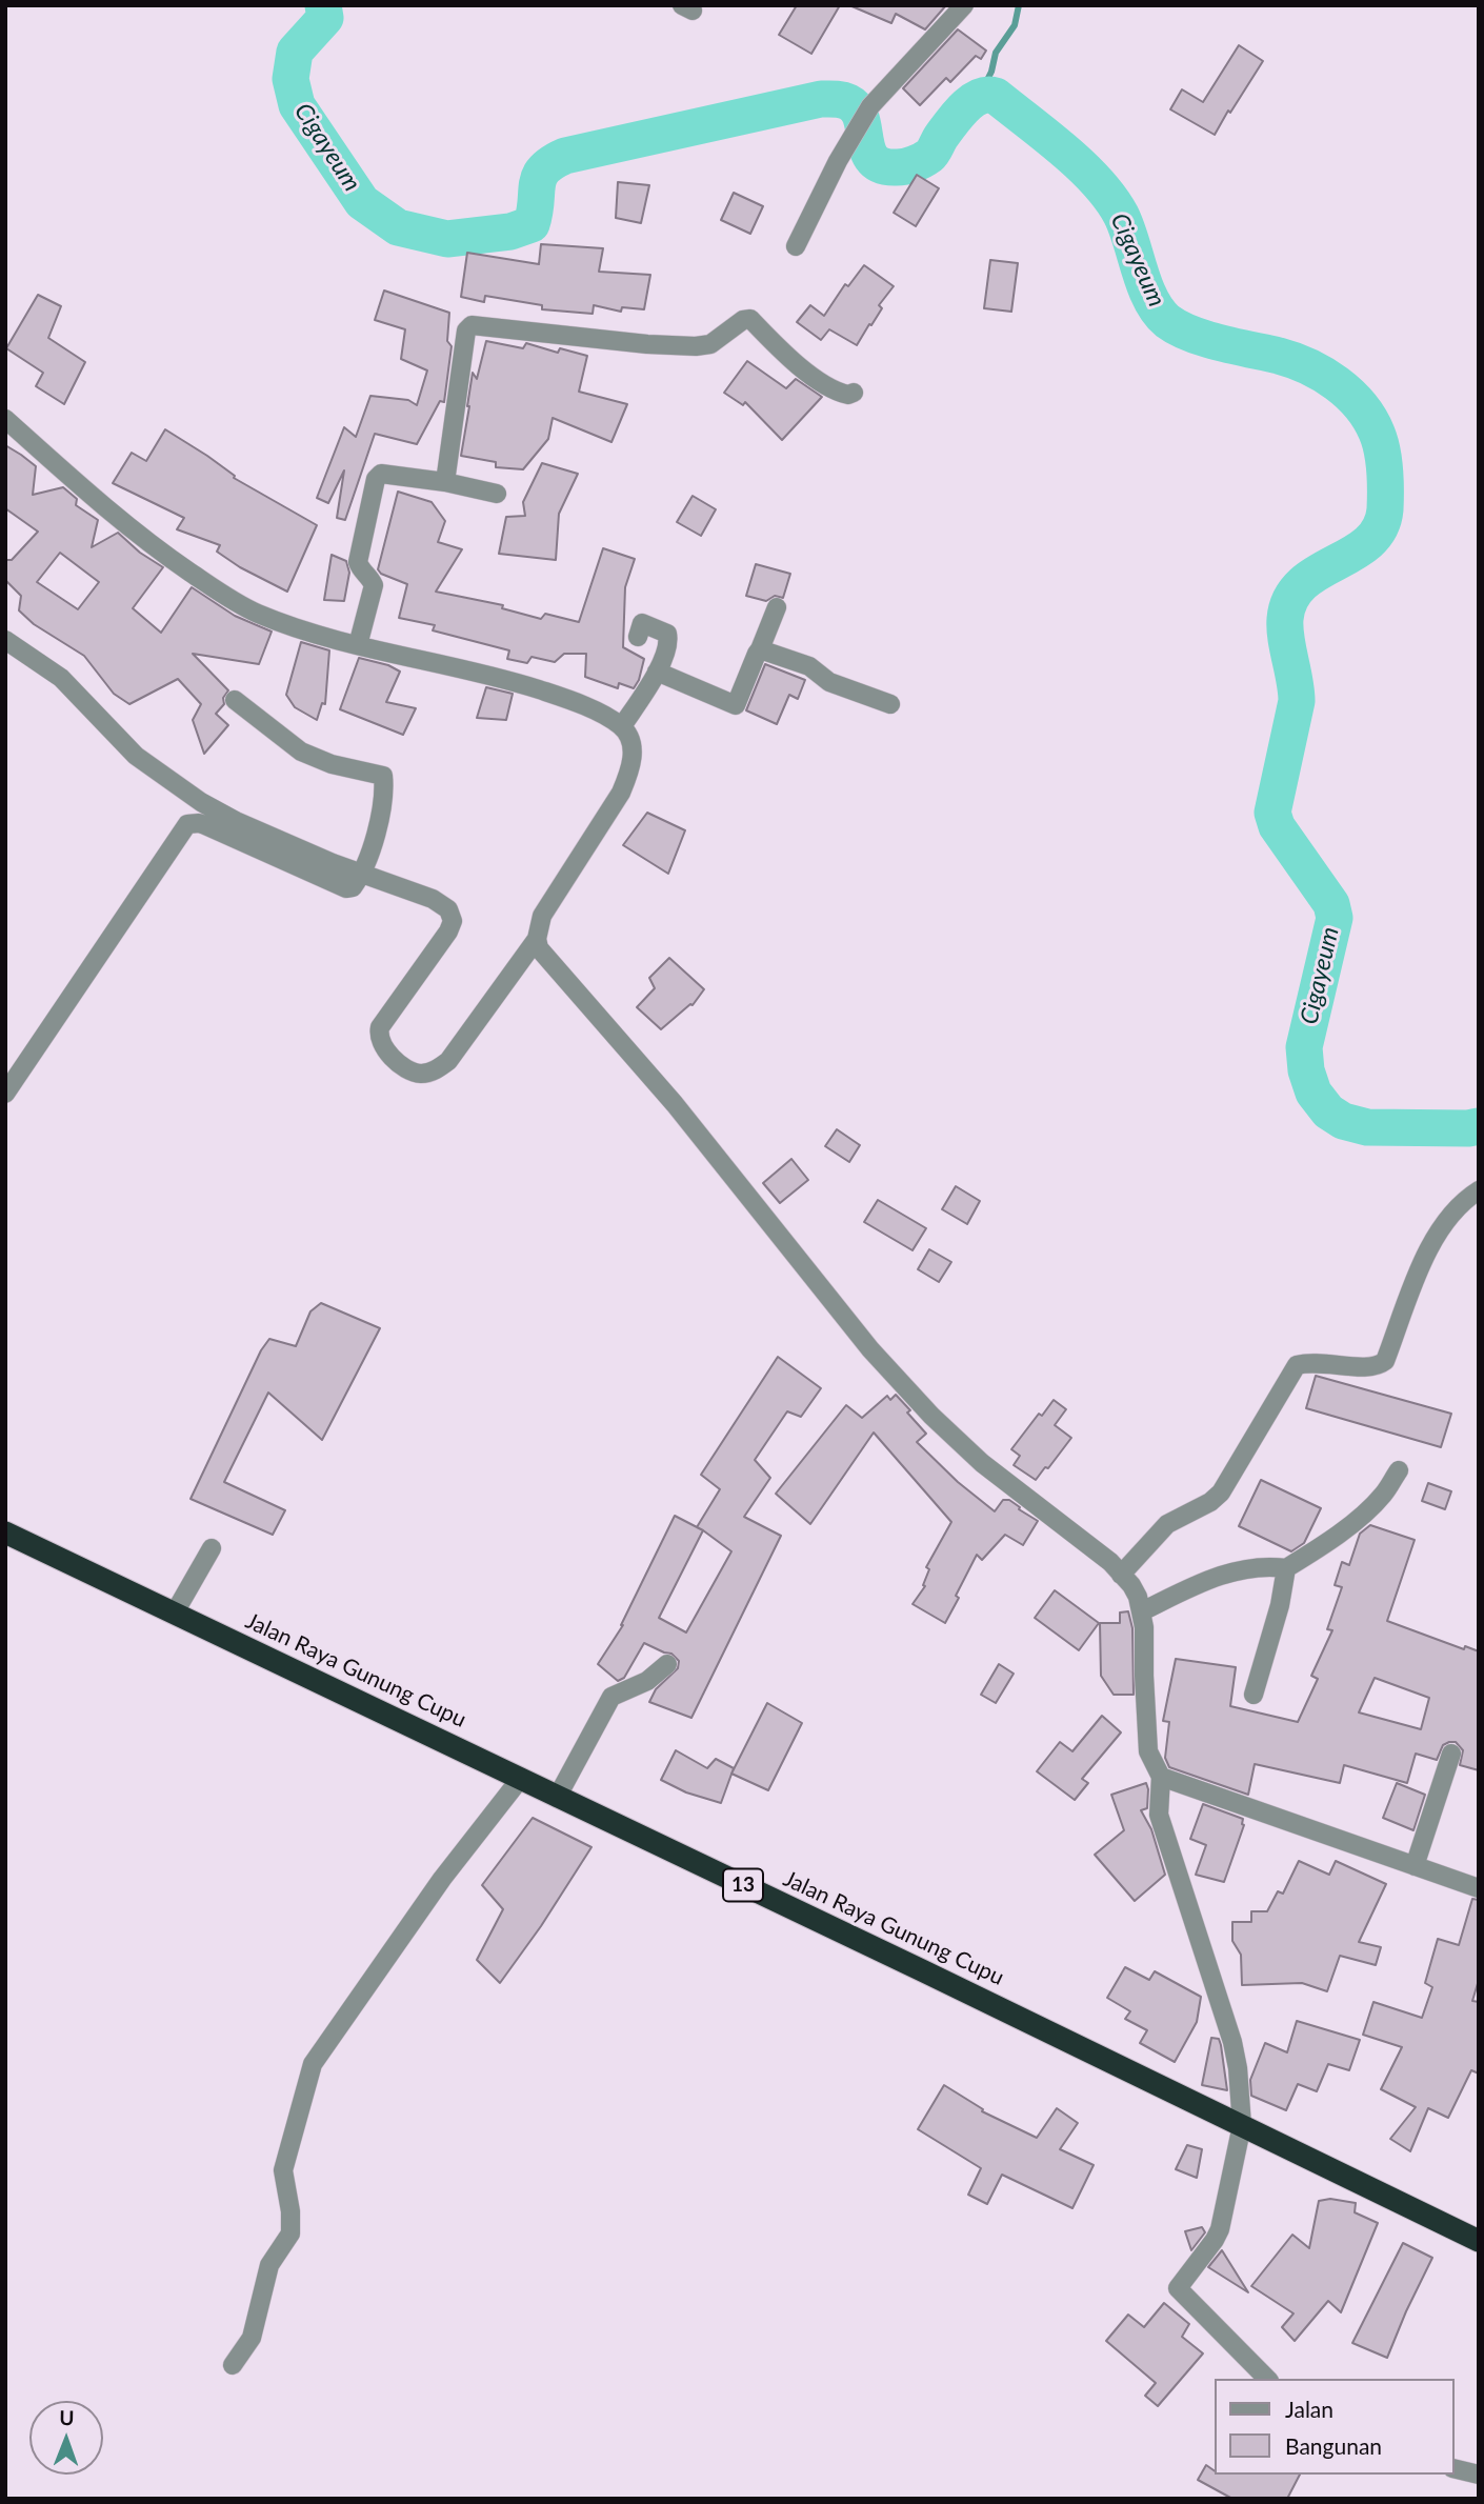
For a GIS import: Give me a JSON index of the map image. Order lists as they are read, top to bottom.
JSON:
{
  "streets": {
    "highway": ["Jalan Raya Gunung Cupu", "13"]
  },
  "water": ["Cigayeum"],
  "legend": ["Jalan", "Bangunan"],
  "north": "top"
}
